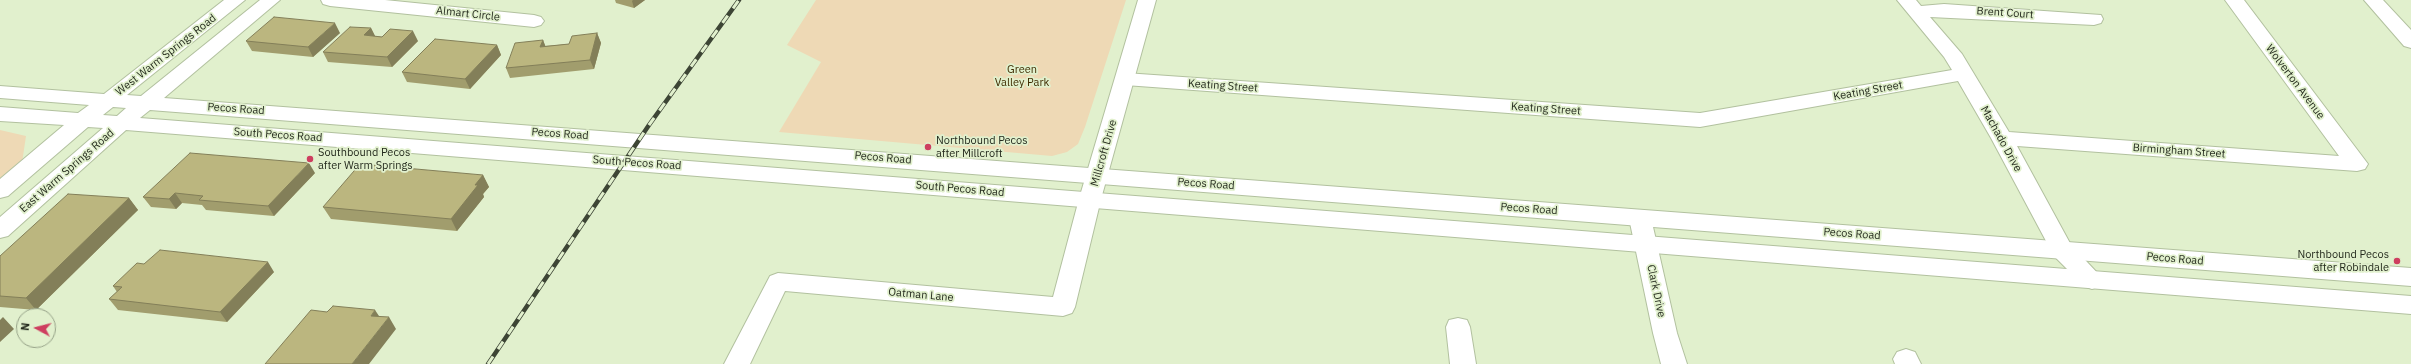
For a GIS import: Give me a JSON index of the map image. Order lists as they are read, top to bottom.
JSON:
{
  "streets": {
    "main road": [
      "Brent Court",
      "Almart Circle",
      "West Warm Springs Road",
      "Wolverton Avenue",
      "Keating Street",
      "Pecos Road",
      "South Pecos Road",
      "Machado Drive",
      "Birmingham Street",
      "Millcroft Drive",
      "East Warm Springs Road",
      "Clark Drive",
      "Oatman Lane"
    ]
  },
  "crossings": [
    ["Brent Court", "Machado Drive"],
    ["West Warm Springs Road", "Pecos Road"],
    ["West Warm Springs Road", "South Pecos Road"],
    ["West Warm Springs Road", "East Warm Springs Road"],
    ["Wolverton Avenue", "Birmingham Street"],
    ["Keating Street", "Machado Drive"],
    ["Keating Street", "Millcroft Drive"],
    ["Pecos Road", "South Pecos Road"],
    ["Pecos Road", "Machado Drive"],
    ["Pecos Road", "Millcroft Drive"],
    ["Pecos Road", "East Warm Springs Road"],
    ["Pecos Road", "Clark Drive"],
    ["South Pecos Road", "Millcroft Drive"],
    ["South Pecos Road", "East Warm Springs Road"],
    ["South Pecos Road", "Clark Drive"],
    ["Machado Drive", "Birmingham Street"],
    ["Millcroft Drive", "Oatman Lane"]
  ],
  "parks": ["Green Valley Park"],
  "places": ["Northbound Pecos after Millcroft", "Southbound Pecos after Warm Springs", "Northbound Pecos after Robindale"],
  "north": "left"
}
